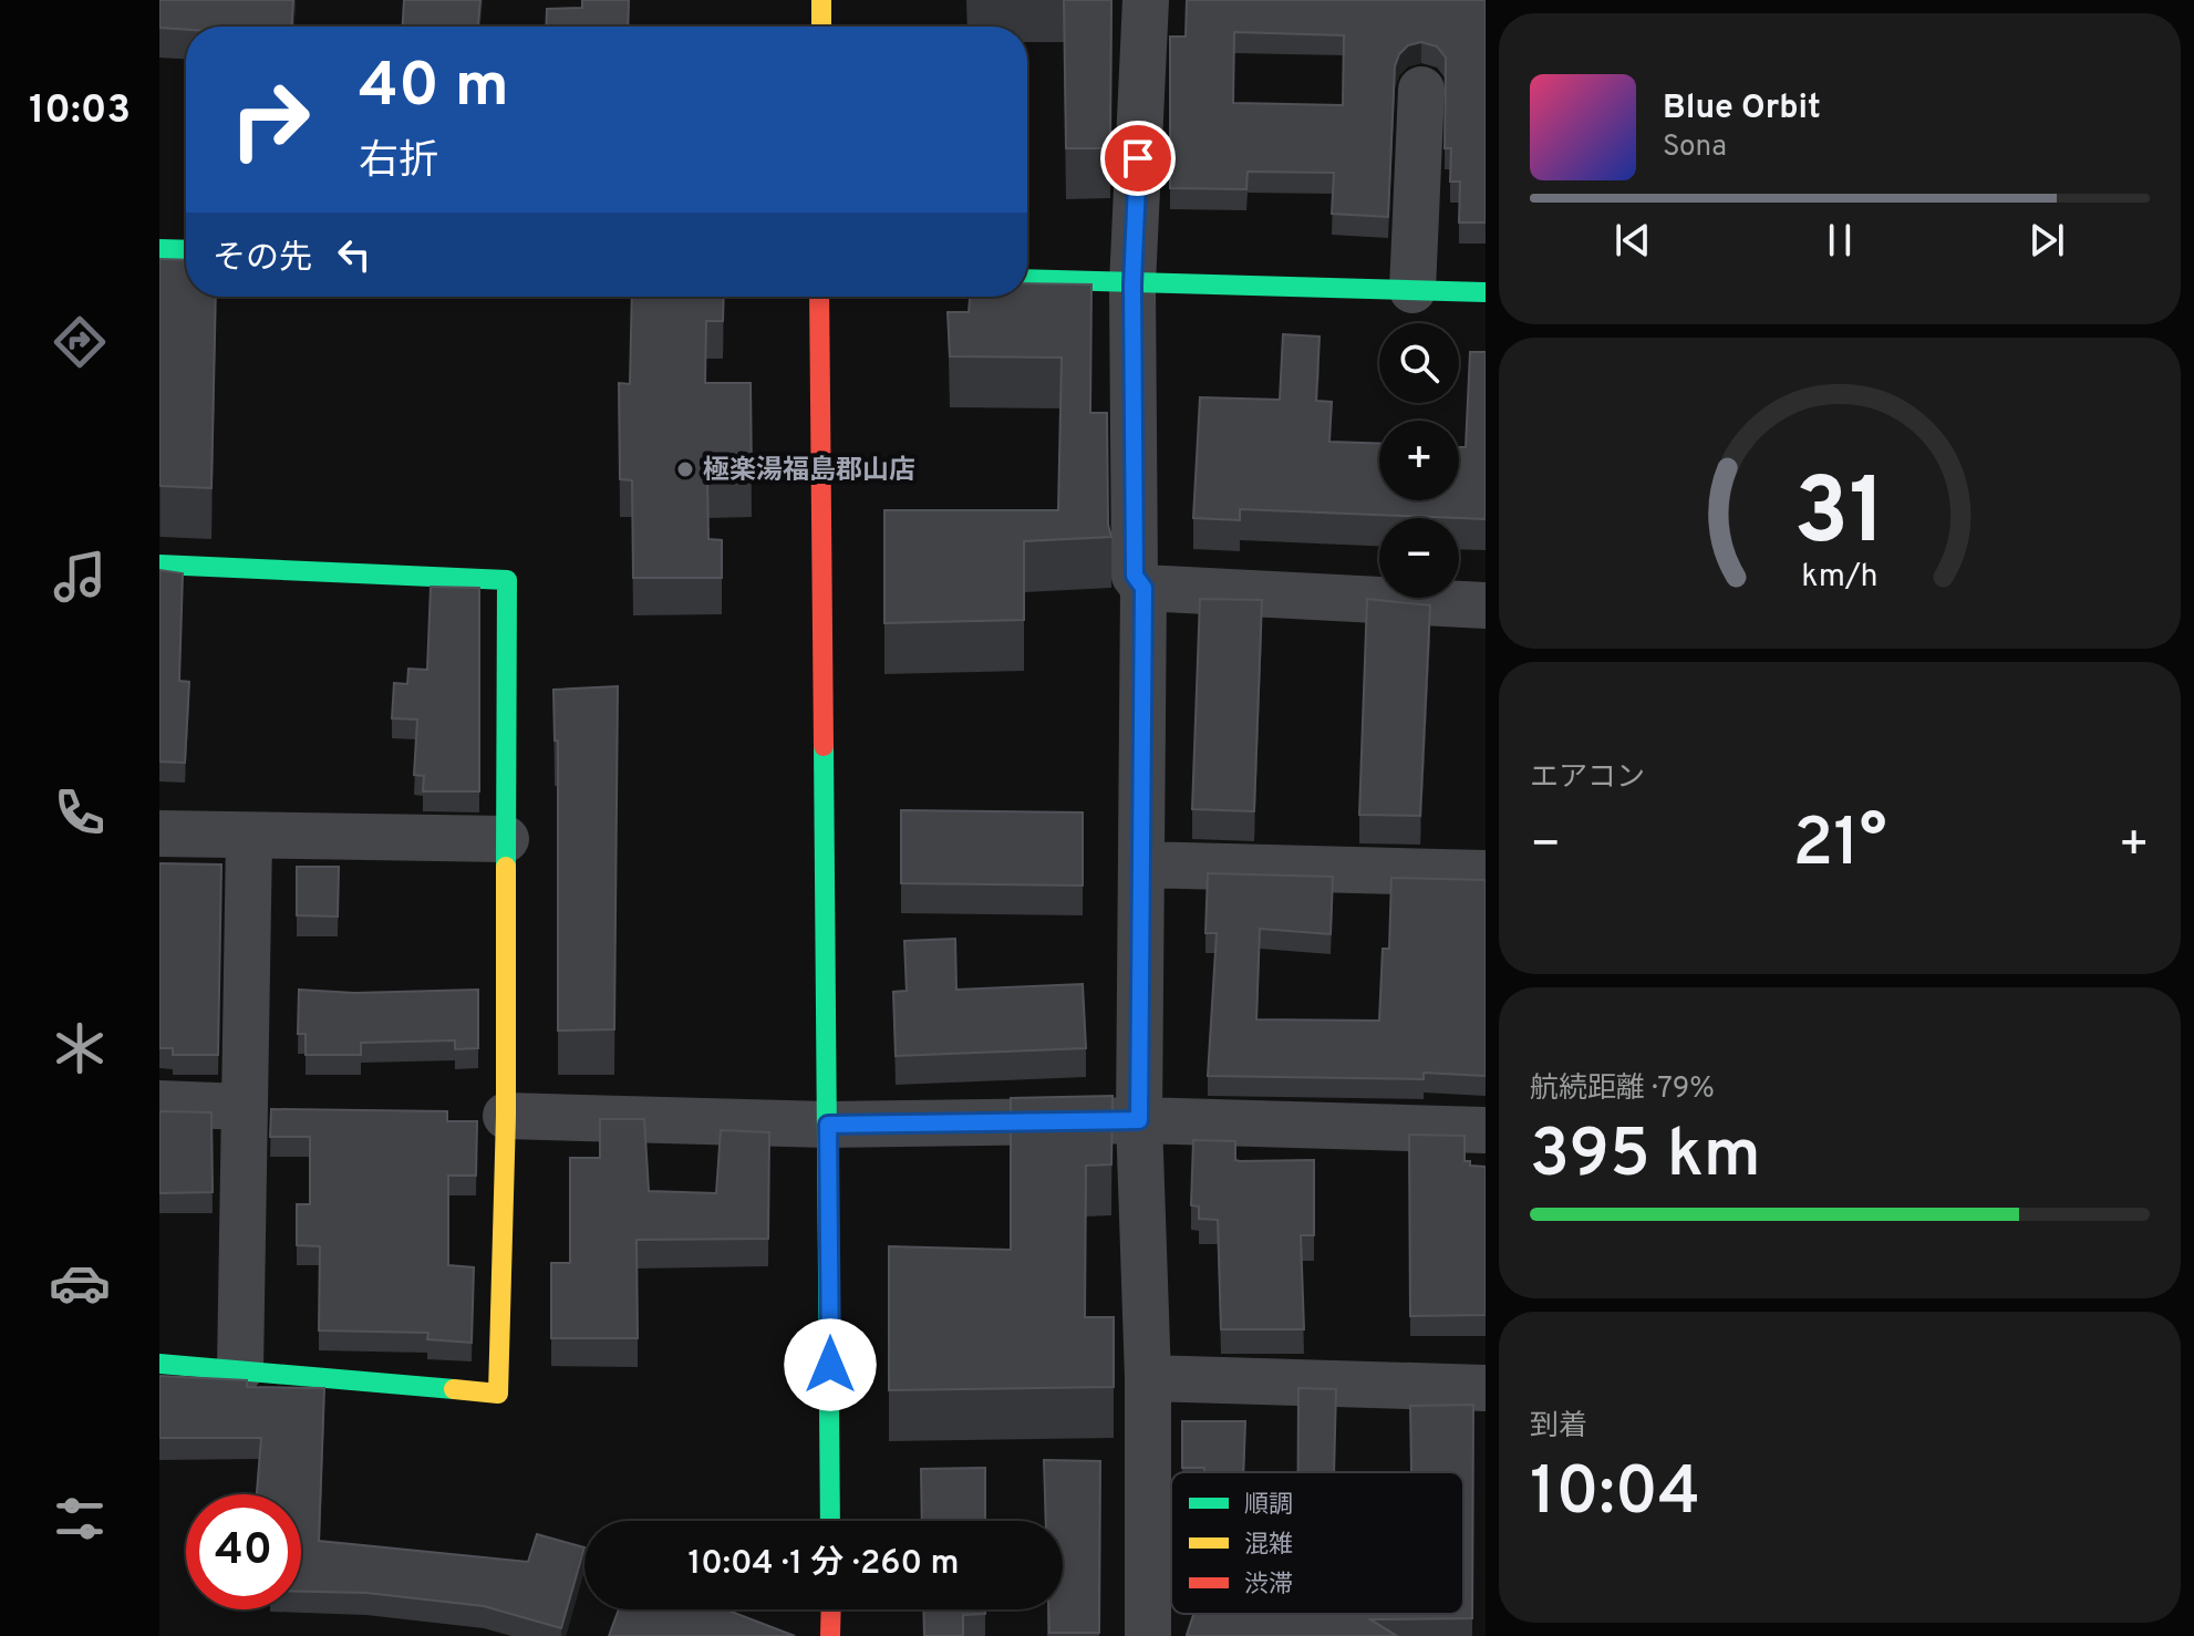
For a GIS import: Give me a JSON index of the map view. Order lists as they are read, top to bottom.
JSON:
{
  "places": ["極楽湯福島郡山店"],
  "legend": ["順調", "混雑", "渋滞"],
  "page": {
    "tabs": "10:03",
    "turn": ["40 m", "右折"],
    "song": ["Blue Orbit", "Sona"],
    "then": "その先",
    "map_buttons": ["+", "−"],
    "tile": [
      "エアコン",
      ["航続距離 · 79%", "395 km"],
      ["到着", "10:04"]
    ],
    "heat": ["−", "21°", "+"],
    "limit": "40",
    "trip": "10:04 · 1 分 · 260 m",
    "gauge": ["31", "km/h"]
  }
}
